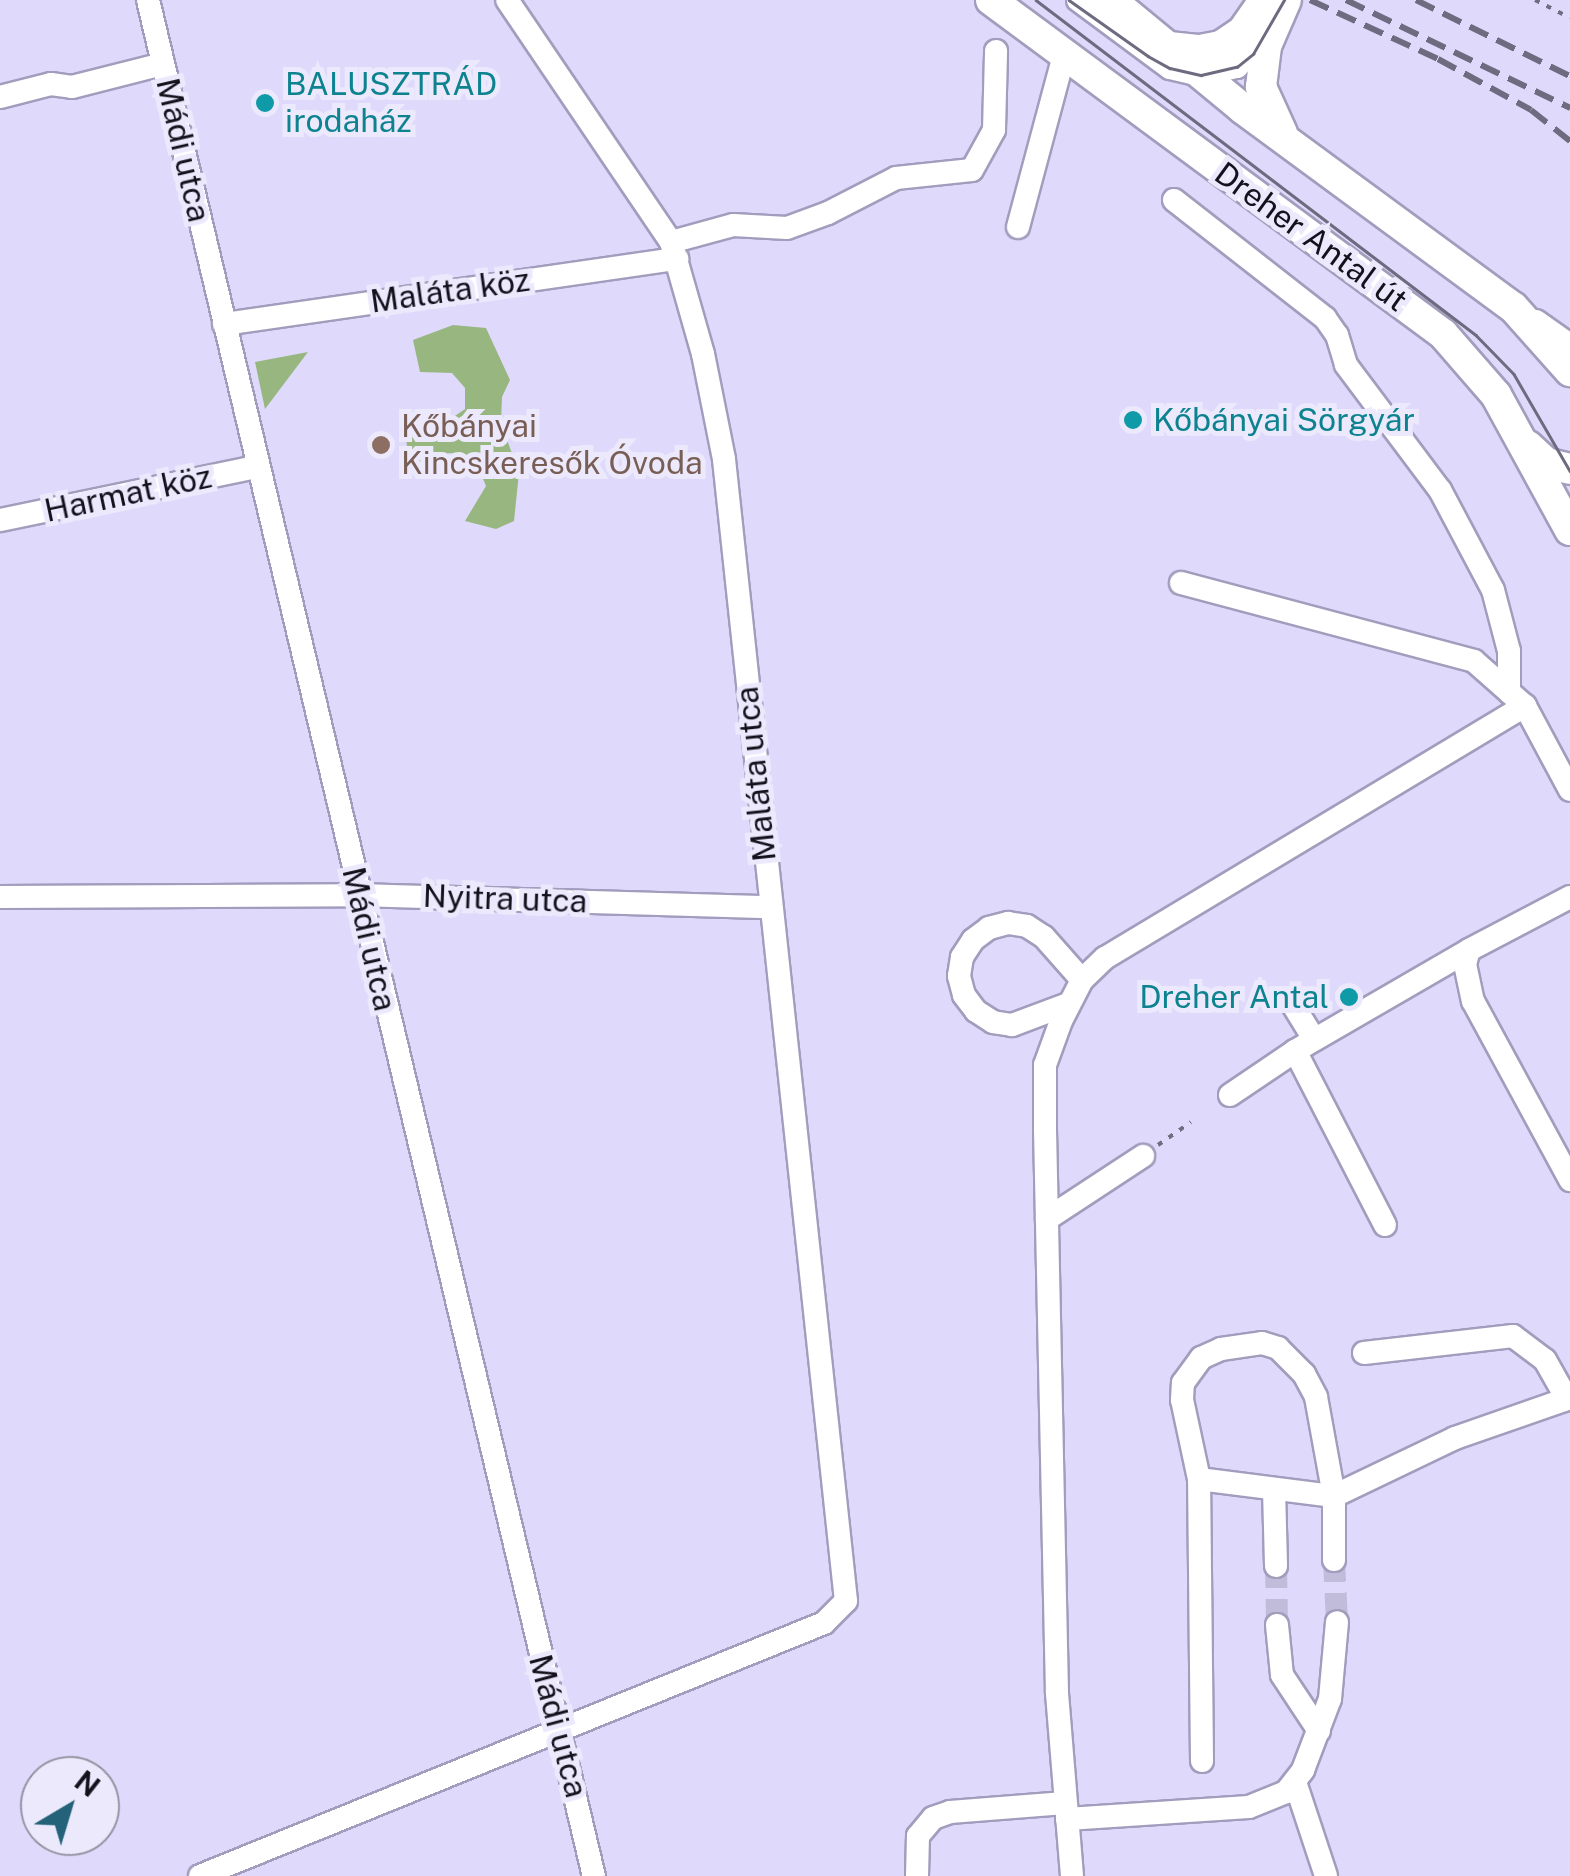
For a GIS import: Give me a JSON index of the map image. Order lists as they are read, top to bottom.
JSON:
{
  "streets": {
    "main road": ["Dreher Antal út"],
    "street": [
      "Mádi utca",
      "Maláta köz",
      "Harmat köz",
      "Maláta utca",
      "Nyitra utca"
    ]
  },
  "crossings": [
    ["Mádi utca", "Maláta köz"],
    ["Mádi utca", "Harmat köz"],
    ["Mádi utca", "Maláta utca"],
    ["Mádi utca", "Nyitra utca"],
    ["Maláta köz", "Maláta utca"],
    ["Maláta utca", "Nyitra utca"]
  ],
  "places": [
    "BALUSZTRÁD irodaház",
    "Kőbányai Sörgyár",
    "Kőbányai Kincskeresők Óvoda",
    "Dreher Antal"
  ],
  "north": "top right"
}
